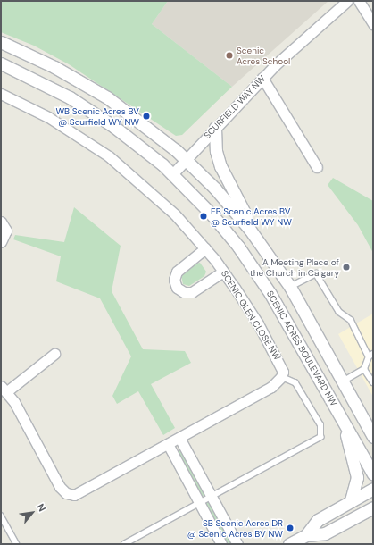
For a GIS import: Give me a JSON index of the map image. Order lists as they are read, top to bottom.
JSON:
{
  "streets": {
    "street": ["SCURFIELD WAY NW", "SCENIC GLEN CLOSE NW", "SCENIC ACRES BOULEVARD NW"]
  },
  "crossings": [
    ["SCURFIELD WAY NW", "SCENIC ACRES BOULEVARD NW"]
  ],
  "places": [
    "Scenic Acres School",
    "WB Scenic Acres BV @ Scurfield WY NW",
    "EB Scenic Acres BV @ Scurfield WY NW",
    "A Meeting Place of the Church in Calgary",
    "SB Scenic Acres DR @ Scenic Acres BV NW"
  ],
  "north": "top right"
}
